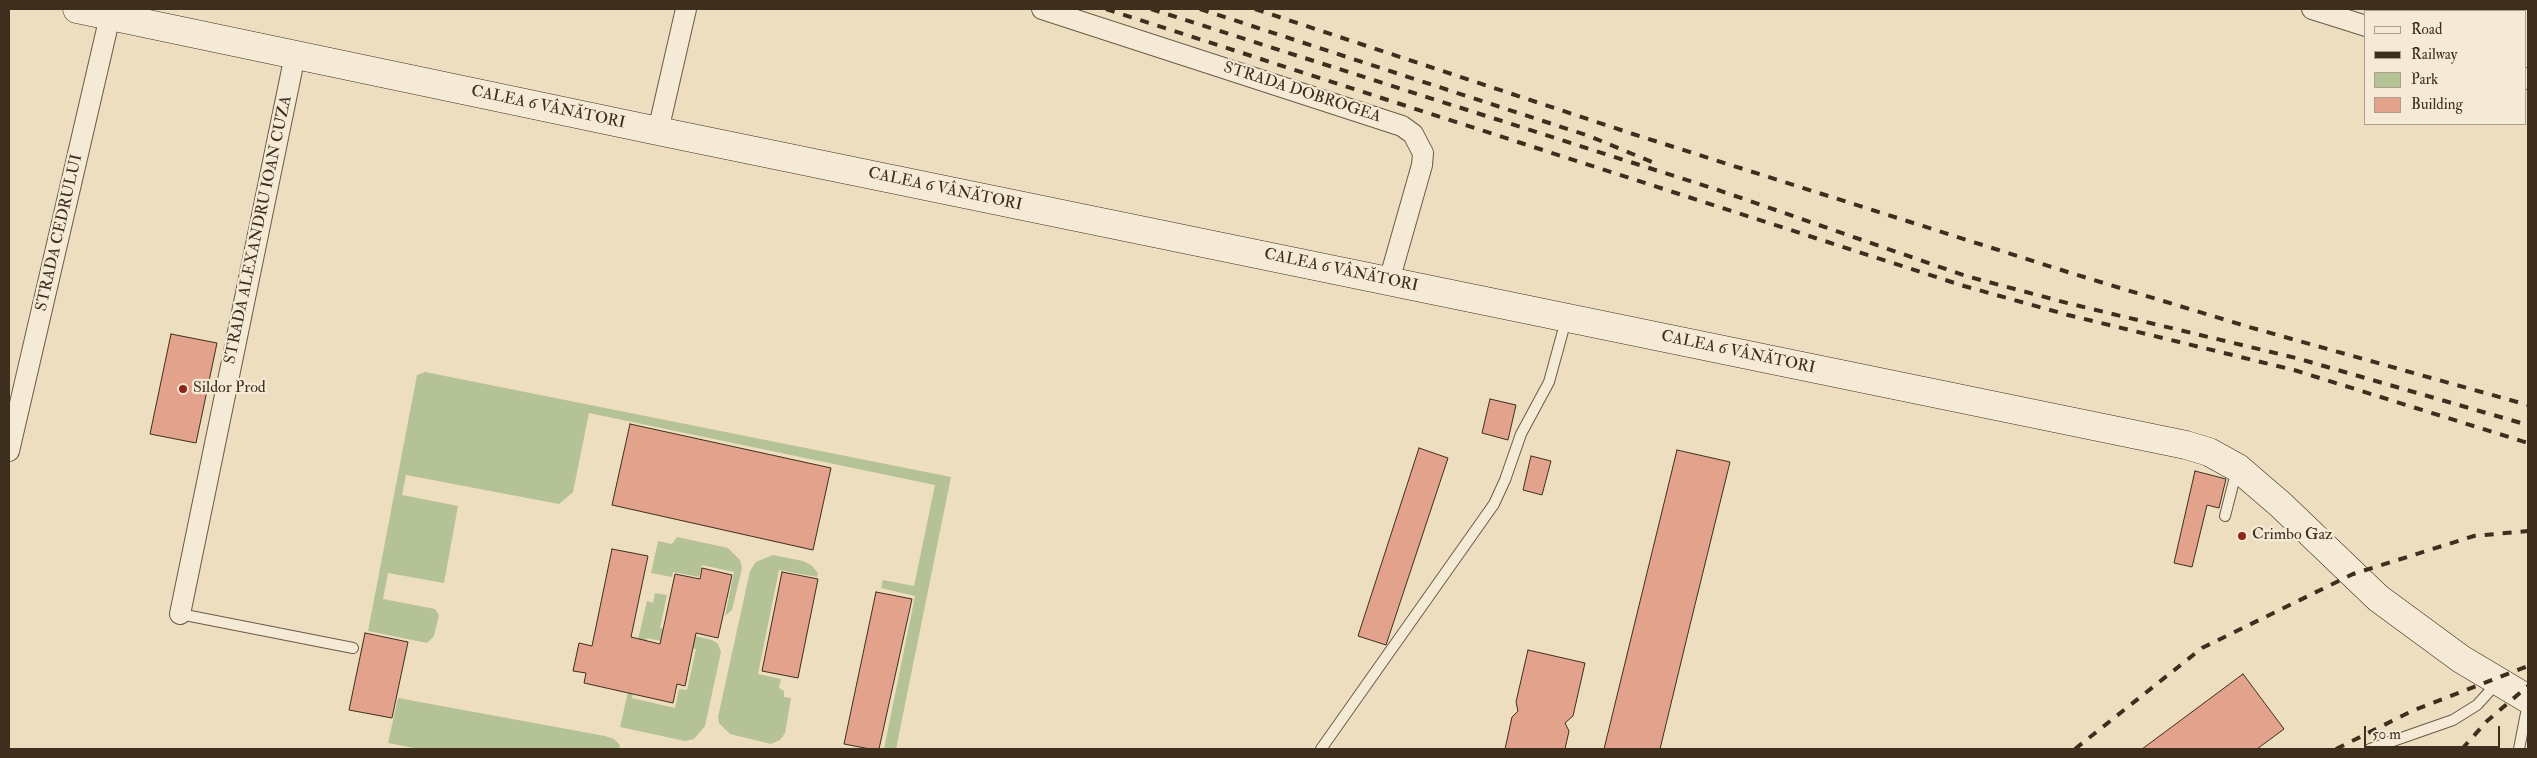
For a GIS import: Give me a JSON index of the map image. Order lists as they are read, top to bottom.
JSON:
{
  "streets": {
    "main road": ["CALEA 6 VÂNĂTORI"],
    "street": ["STRADA DOBROGEA", "STRADA ALEXANDRU IOAN CUZA", "STRADA CEDRULUI"]
  },
  "crossings": [
    ["STRADA DOBROGEA", "CALEA 6 VÂNĂTORI"],
    ["CALEA 6 VÂNĂTORI", "STRADA ALEXANDRU IOAN CUZA"],
    ["CALEA 6 VÂNĂTORI", "STRADA CEDRULUI"]
  ],
  "places": ["Sildor Prod", "Crimbo Gaz"],
  "legend": [
    "Road",
    "Railway",
    "Park",
    "Building"
  ],
  "scale_bar": "50 m"
}
